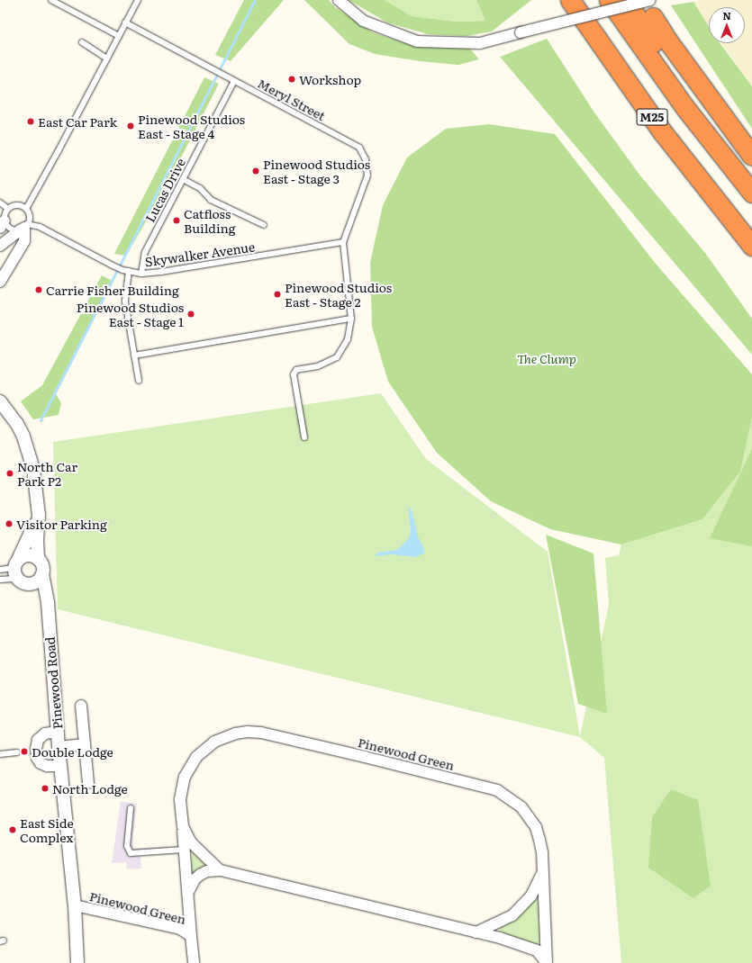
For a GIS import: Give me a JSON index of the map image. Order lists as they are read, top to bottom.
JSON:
{
  "streets": {
    "highway": ["M25"],
    "street": ["Pinewood Road", "Pinewood Green"],
    "lane": ["Meryl Street", "Lucas Drive", "Skywalker Avenue"]
  },
  "crossings": [
    ["Meryl Street", "Lucas Drive"],
    ["Meryl Street", "Skywalker Avenue"],
    ["Lucas Drive", "Skywalker Avenue"],
    ["Pinewood Road", "Pinewood Green"]
  ],
  "parks": ["The Clump"],
  "places": [
    "Workshop",
    "East Car Park",
    "Pinewood Studios East - Stage 4",
    "Pinewood Studios East - Stage 3",
    "Catfloss Building",
    "Carrie Fisher Building",
    "Pinewood Studios East - Stage 2",
    "Pinewood Studios East - Stage 1",
    "North Car Park P2",
    "Visitor Parking",
    "Double Lodge",
    "North Lodge",
    "East Side Complex"
  ],
  "north": "top"
}
